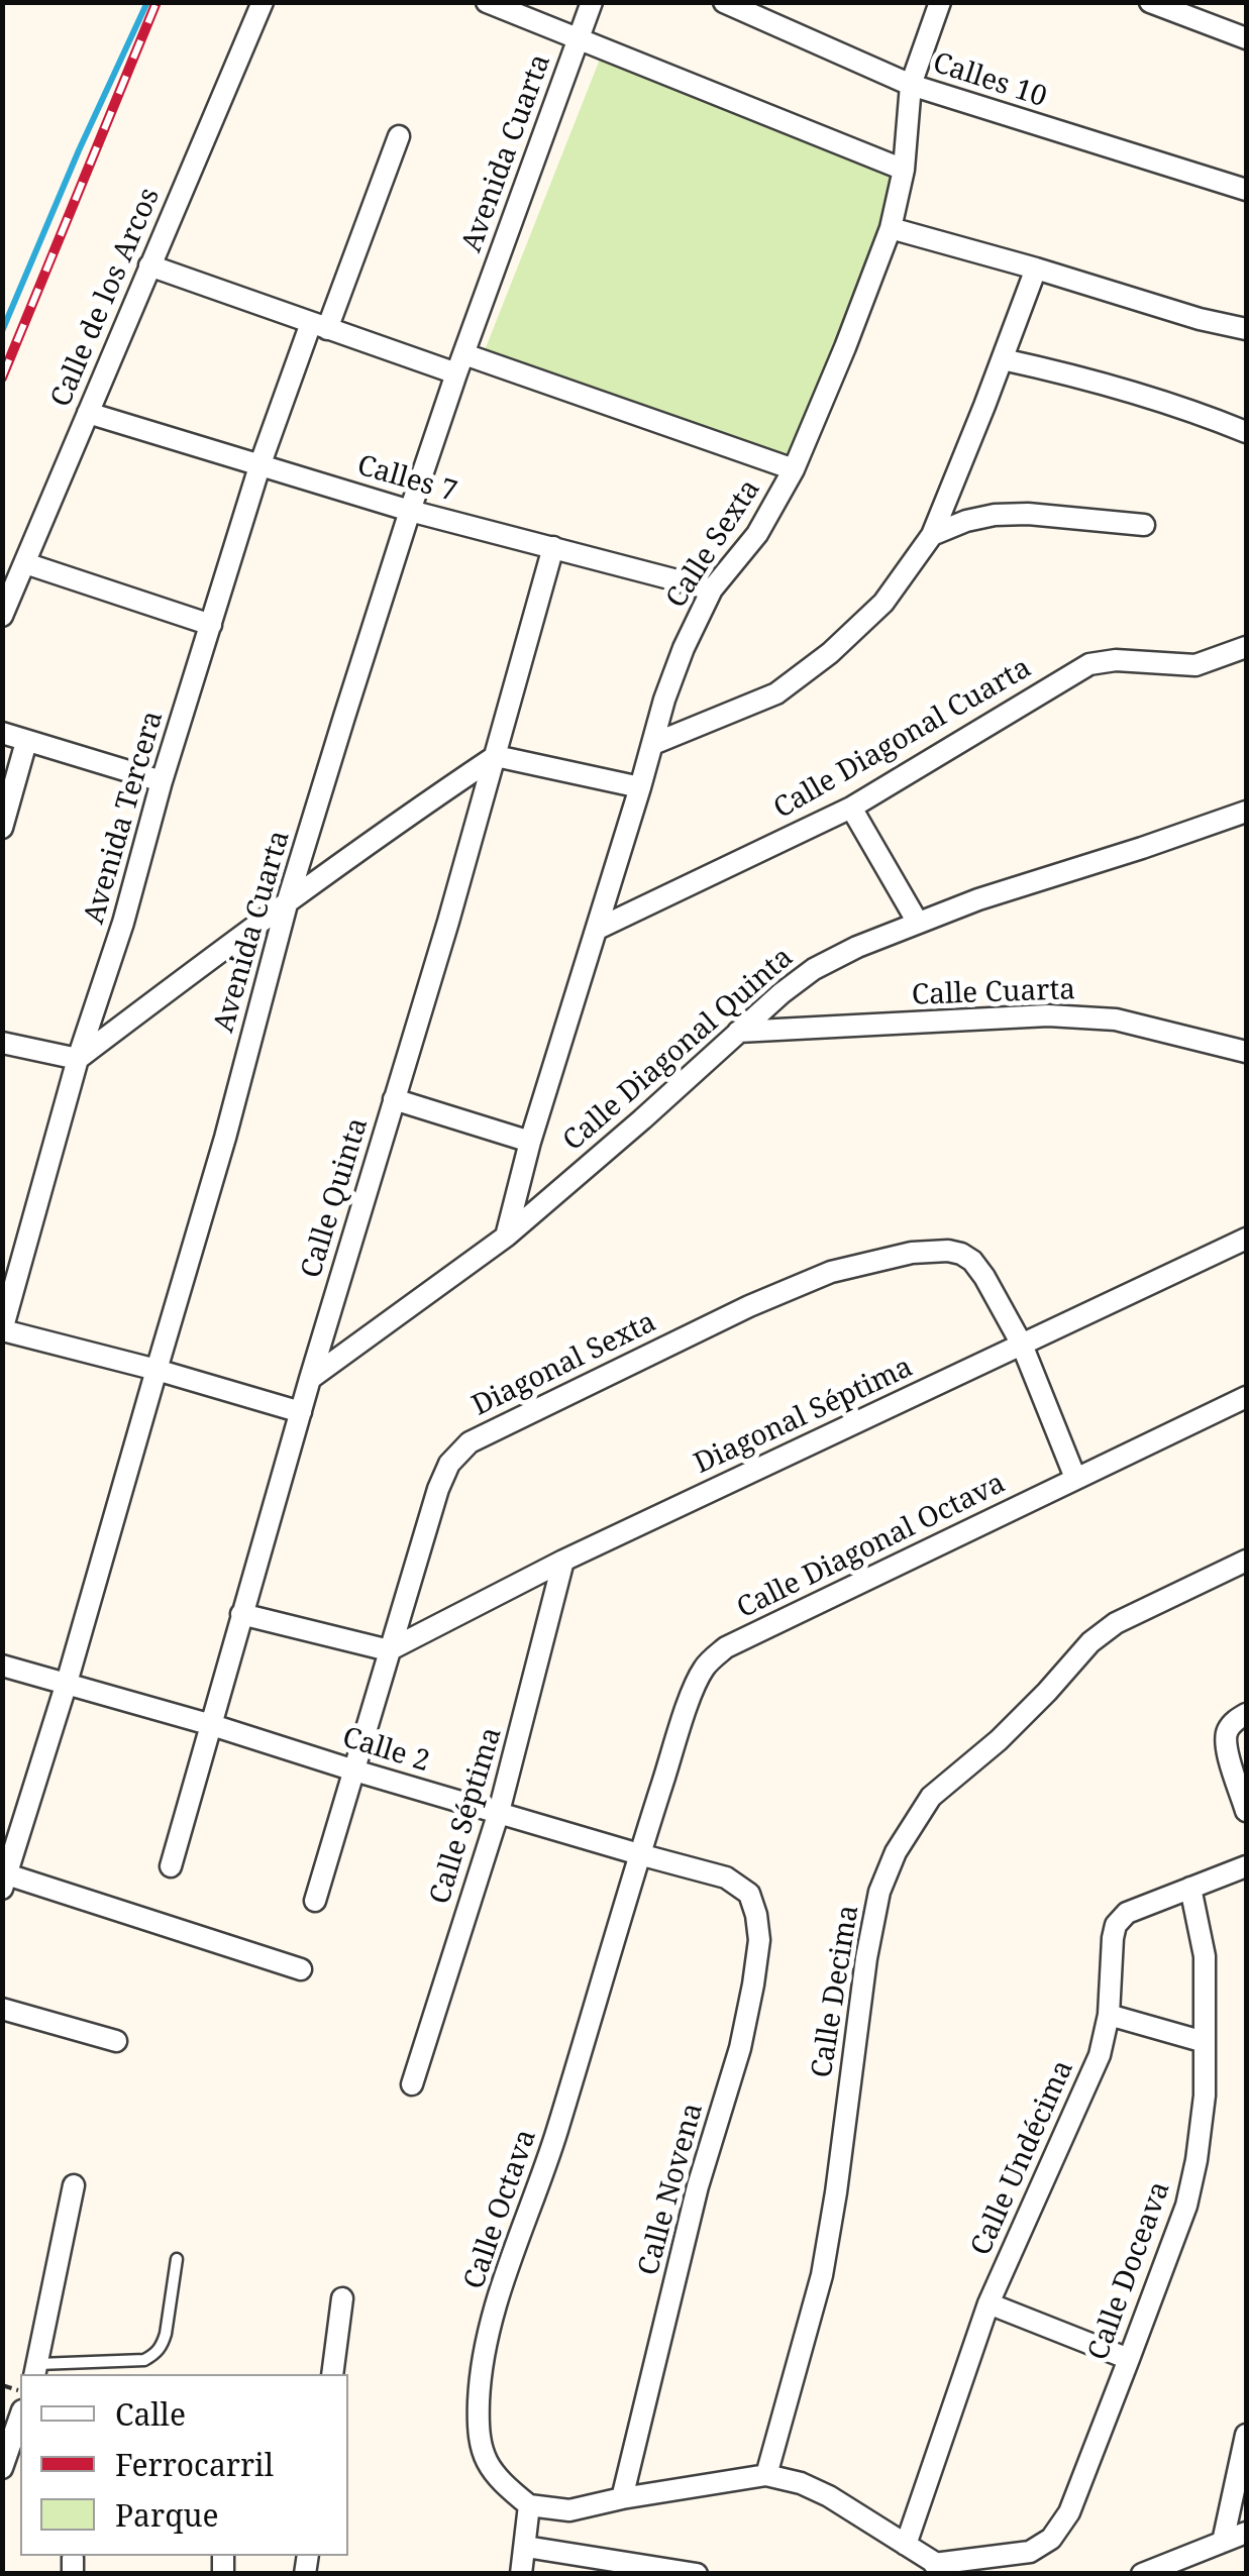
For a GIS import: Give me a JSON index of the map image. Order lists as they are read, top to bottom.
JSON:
{
  "streets": {
    "street": [
      "Calles 10",
      "Avenida Cuarta",
      "Calle de los Arcos",
      "Calles 7",
      "Calle Sexta",
      "Calle Diagonal Cuarta",
      "Avenida Tercera",
      "Calle Cuarta",
      "Calle Diagonal Quinta",
      "Calle Quinta",
      "Diagonal Sexta",
      "Diagonal Séptima",
      "Calle Diagonal Octava",
      "Calle 2",
      "Calle Séptima",
      "Calle Decima",
      "Calle Undécima",
      "Calle Novena",
      "Calle Octava",
      "Calle Doceava"
    ]
  },
  "crossings": [
    ["Calles 10", "Calle Sexta"],
    ["Avenida Cuarta", "Calles 7"],
    ["Avenida Cuarta", "Calle 2"],
    ["Calle de los Arcos", "Calles 7"],
    ["Calles 7", "Calle Sexta"],
    ["Calles 7", "Avenida Tercera"],
    ["Calles 7", "Calle Quinta"],
    ["Calle Sexta", "Calle Diagonal Cuarta"],
    ["Calle Sexta", "Calle Diagonal Quinta"],
    ["Calle Cuarta", "Calle Diagonal Quinta"],
    ["Calle Diagonal Quinta", "Calle Quinta"],
    ["Calle Quinta", "Calle 2"],
    ["Diagonal Sexta", "Diagonal Séptima"],
    ["Diagonal Sexta", "Calle 2"],
    ["Diagonal Séptima", "Calle Séptima"],
    ["Calle Diagonal Octava", "Calle 2"],
    ["Calle Diagonal Octava", "Calle Octava"],
    ["Calle 2", "Calle Séptima"],
    ["Calle 2", "Calle Novena"],
    ["Calle 2", "Calle Octava"],
    ["Calle Undécima", "Calle Doceava"]
  ],
  "legend": ["Calle", "Ferrocarril", "Parque"]
}
